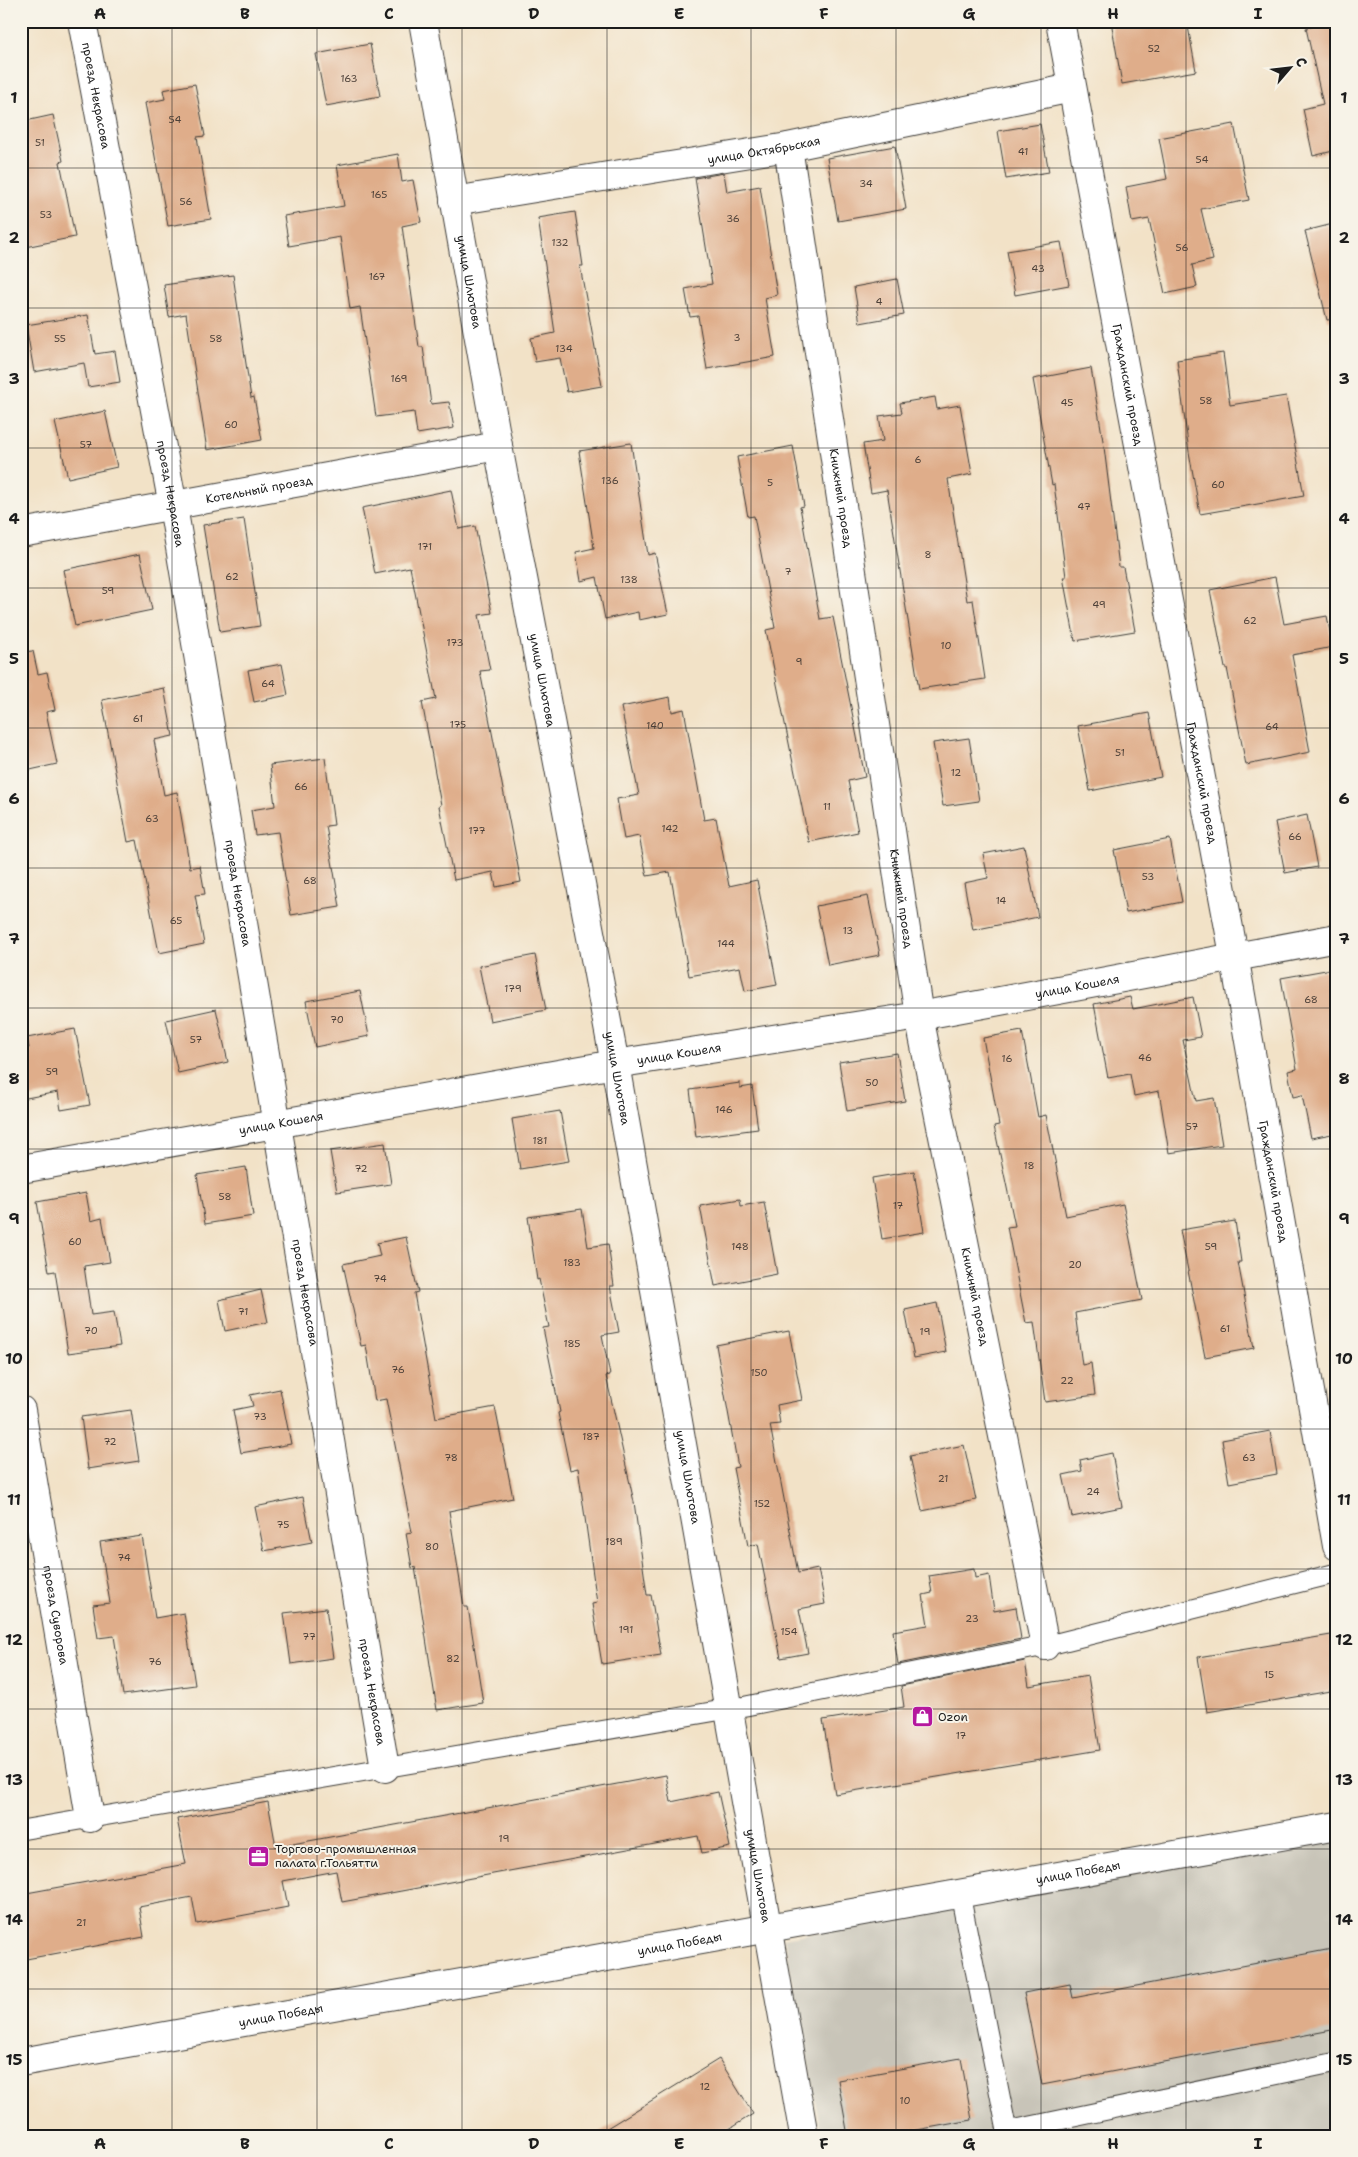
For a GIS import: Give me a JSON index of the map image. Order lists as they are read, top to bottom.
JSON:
{
  "streets": {
    "street": [
      "проезд Некрасова",
      "улица Октябрьская",
      "улица Шлютова",
      "Гражданский проезд",
      "Котельный проезд",
      "Книжный проезд",
      "улица Кошеля",
      "проезд Суворова",
      "улица Победы"
    ]
  },
  "crossings": [
    ["проезд Некрасова", "Котельный проезд"],
    ["проезд Некрасова", "улица Кошеля"],
    ["улица Октябрьская", "улица Шлютова"],
    ["улица Октябрьская", "Гражданский проезд"],
    ["улица Октябрьская", "Книжный проезд"],
    ["улица Шлютова", "Котельный проезд"],
    ["улица Шлютова", "улица Кошеля"],
    ["улица Шлютова", "улица Победы"],
    ["Гражданский проезд", "улица Кошеля"],
    ["Книжный проезд", "улица Кошеля"]
  ],
  "places": {
    "shop": ["Ozon"],
    "office": ["Торгово-промышленная палата г.Тольятти"]
  },
  "house_numbers": [
    "52",
    "163",
    "54",
    "51",
    "41",
    "54",
    "34",
    "165",
    "56",
    "53",
    "36",
    "132",
    "56",
    "43",
    "167",
    "4",
    "3",
    "55",
    "58",
    "134",
    "169",
    "58",
    "45",
    "60",
    "57",
    "6",
    "136",
    "5",
    "60",
    "47",
    "171",
    "8",
    "7",
    "62",
    "138",
    "59",
    "49",
    "62",
    "173",
    "10",
    "9",
    "64",
    "61",
    "175",
    "140",
    "64",
    "51",
    "12",
    "66",
    "11",
    "63",
    "142",
    "177",
    "66",
    "53",
    "68",
    "14",
    "65",
    "13",
    "144",
    "179",
    "68",
    "70",
    "57",
    "46",
    "16",
    "59",
    "50",
    "146",
    "57",
    "181",
    "18",
    "72",
    "58",
    "17",
    "60",
    "148",
    "59",
    "183",
    "20",
    "74",
    "71",
    "61",
    "70",
    "19",
    "185",
    "76",
    "150",
    "22",
    "73",
    "187",
    "72",
    "78",
    "63",
    "21",
    "24",
    "152",
    "75",
    "189",
    "80",
    "74",
    "23",
    "191",
    "154",
    "77",
    "82",
    "76",
    "15",
    "17",
    "19",
    "21",
    "12",
    "10"
  ],
  "north": "top right",
  "grid": {
    "columns": [
      "A",
      "B",
      "C",
      "D",
      "E",
      "F",
      "G",
      "H",
      "I"
    ],
    "rows": [
      "1",
      "2",
      "3",
      "4",
      "5",
      "6",
      "7",
      "8",
      "9",
      "10",
      "11",
      "12",
      "13",
      "14",
      "15"
    ]
  }
}
